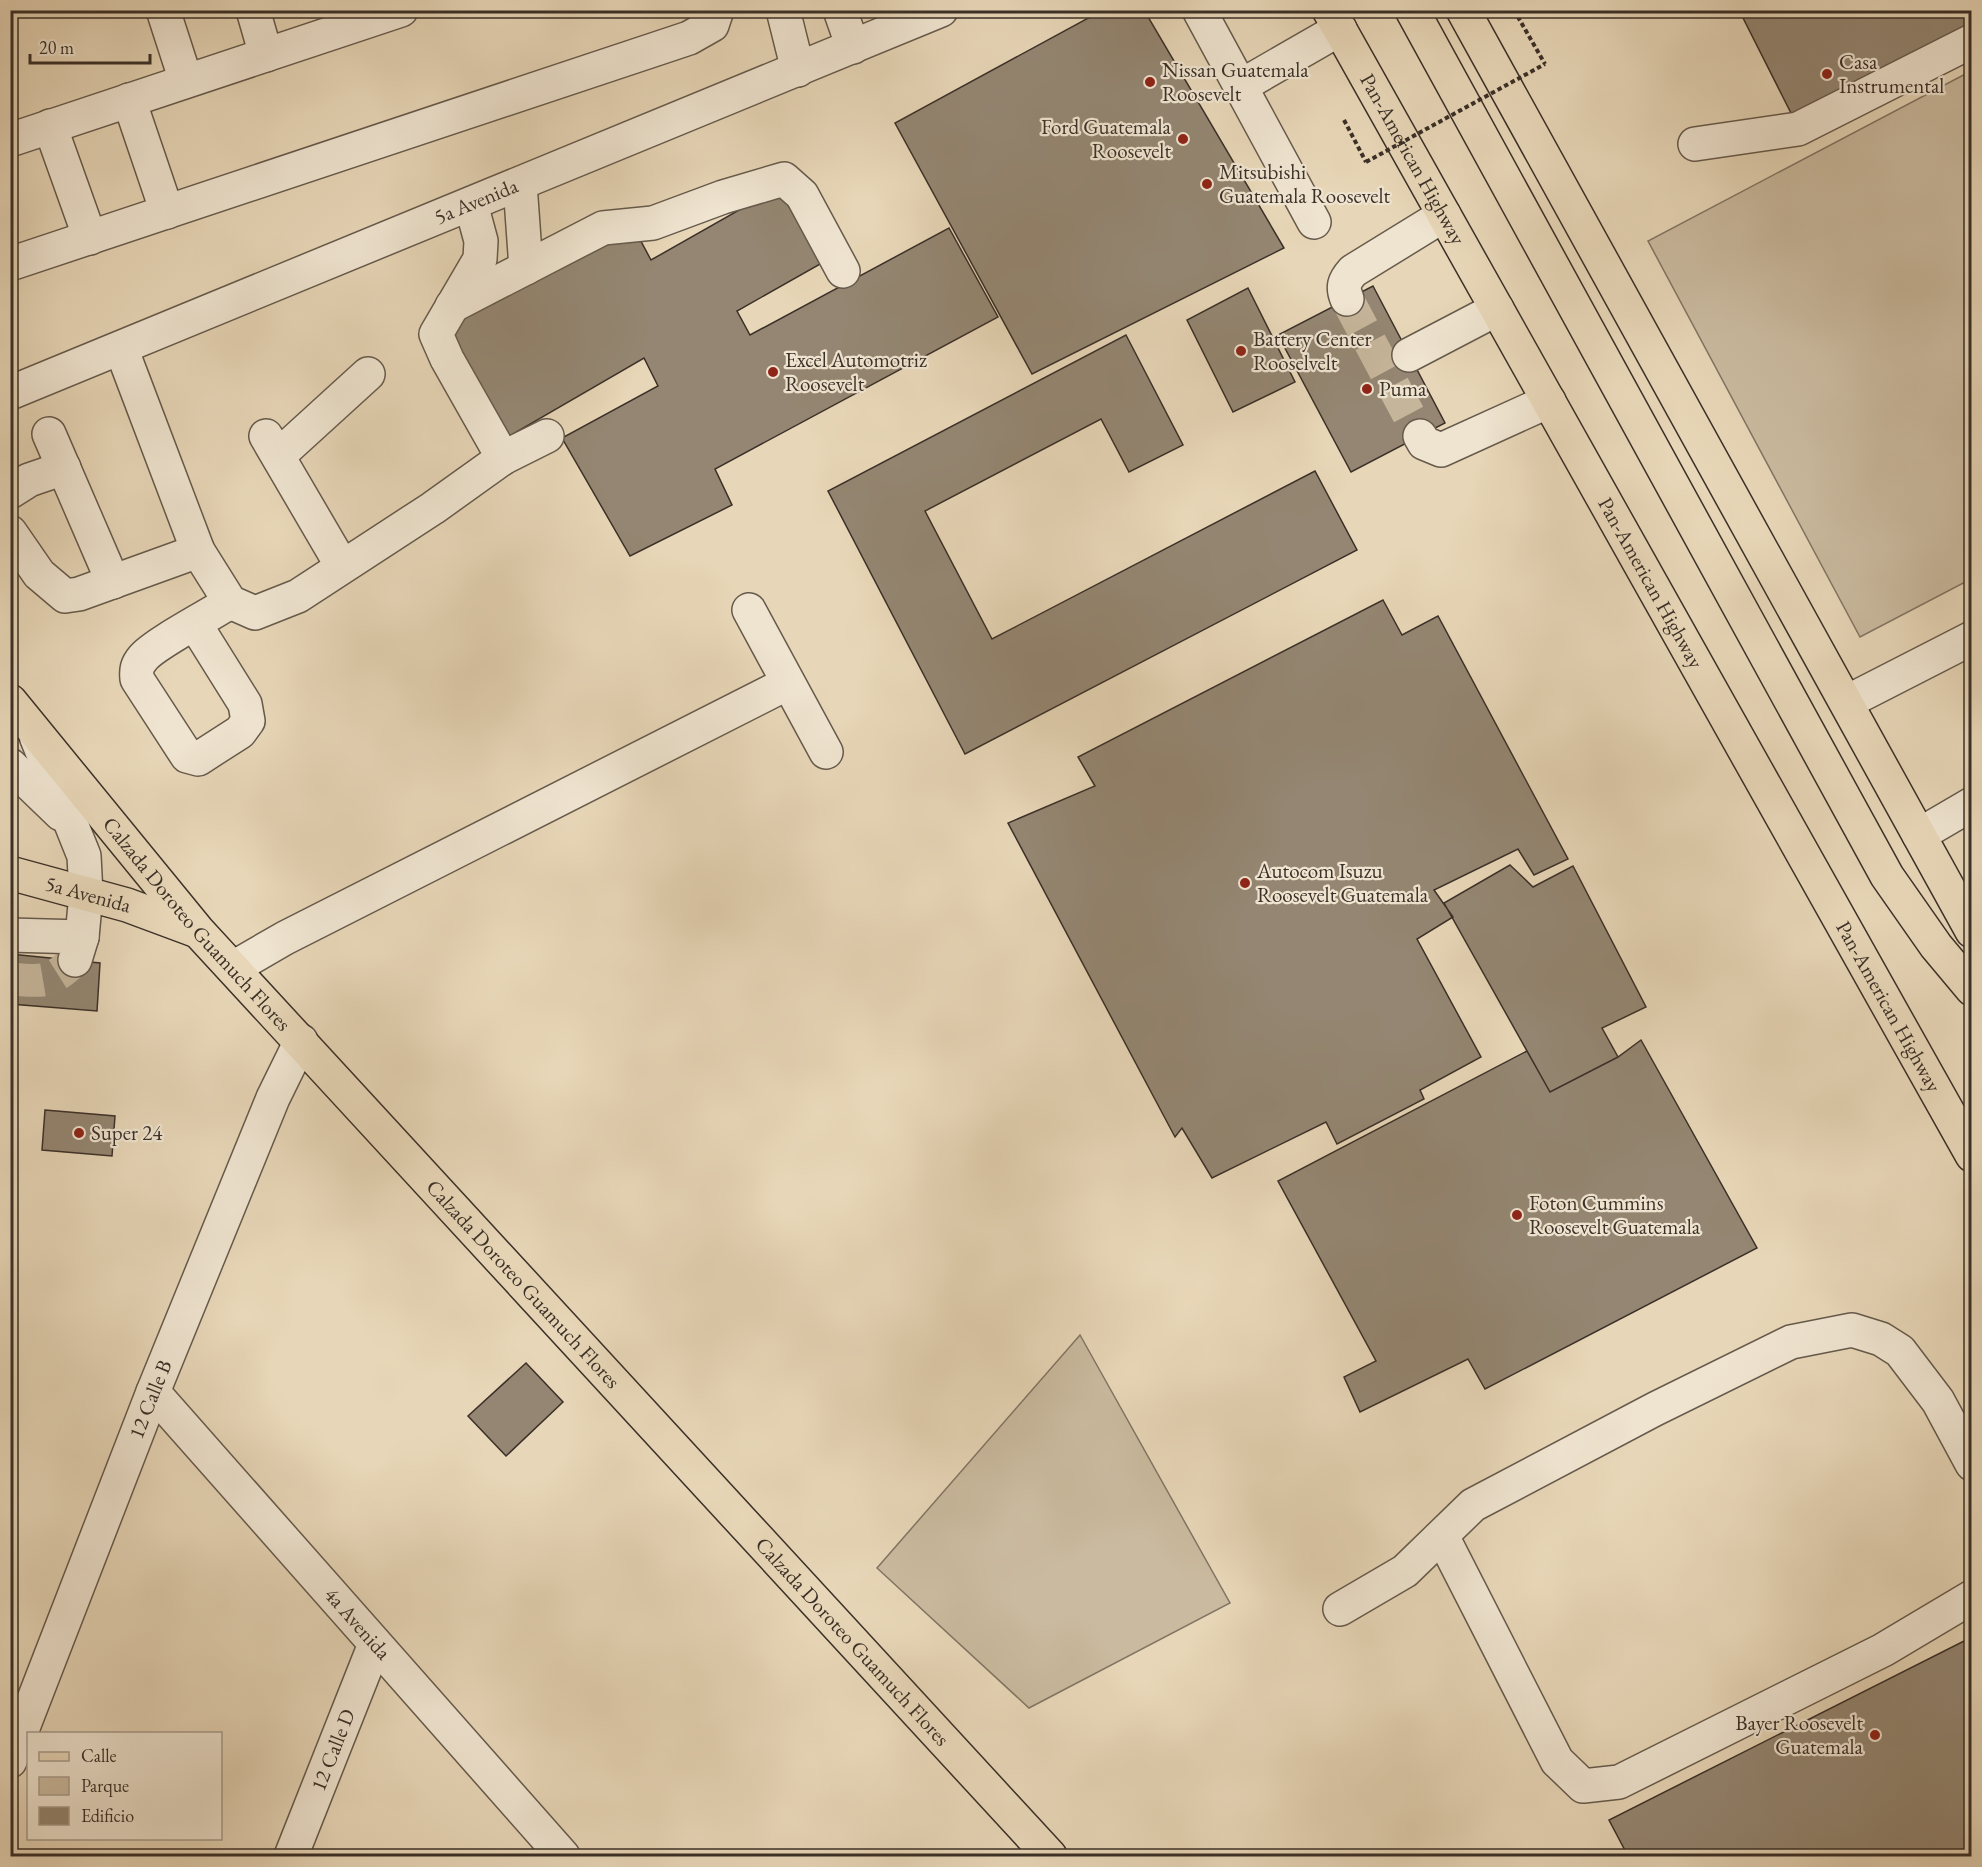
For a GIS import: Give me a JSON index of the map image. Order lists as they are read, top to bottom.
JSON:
{
  "streets": {
    "main road": ["Pan-American Highway", "5a Avenida", "Calzada Doroteo Guamuch Flores"],
    "street": ["12 Calle B", "4a Avenida", "12 Calle D"]
  },
  "crossings": [
    ["5a Avenida", "Calzada Doroteo Guamuch Flores"],
    ["Calzada Doroteo Guamuch Flores", "12 Calle B"],
    ["12 Calle B", "4a Avenida"],
    ["4a Avenida", "12 Calle D"]
  ],
  "places": [
    "Casa Instrumental",
    "Nissan Guatemala Roosevelt",
    "Ford Guatemala Roosevelt",
    "Mitsubishi Guatemala Roosevelt",
    "Battery Center Rooselvelt",
    "Excel Automotriz Roosevelt",
    "Puma",
    "Autocom Isuzu Roosevelt Guatemala",
    "Super 24",
    "Foton Cummins Roosevelt Guatemala",
    "Bayer Roosevelt Guatemala"
  ],
  "legend": ["Calle", "Parque", "Edificio"],
  "scale_bar": "20 m"
}
